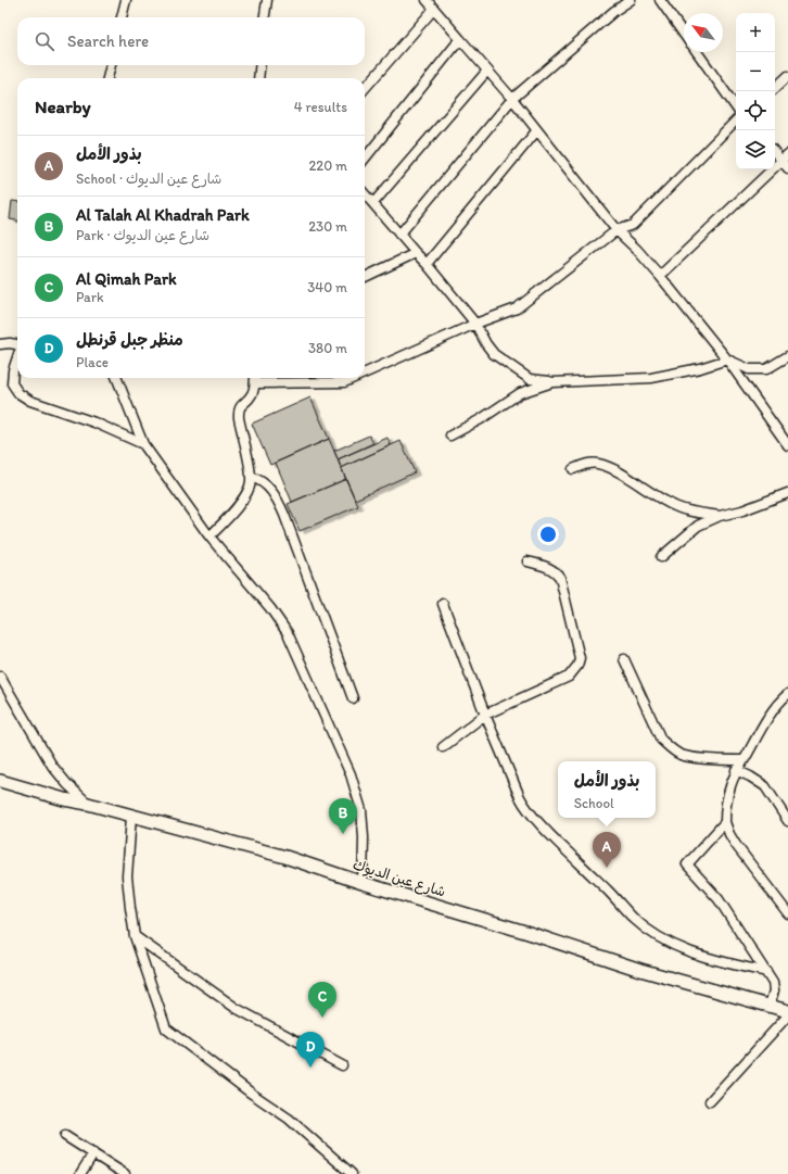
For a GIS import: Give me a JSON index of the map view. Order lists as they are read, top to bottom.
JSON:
{
  "streets": {
    "main road": ["شارع عين الديوك"]
  },
  "north": "top left",
  "page": {
    "map_buttons": ["+", "−"],
    "search": "Search here",
    "heading": ["Nearby", "4 results"],
    "list": [
      {
        "mark": "A",
        "name": "بذور الأمل",
        "note": "School · شارع عين الديوك",
        "value": "220 m"
      },
      {
        "mark": "B",
        "name": "Al Talah Al Khadrah Park",
        "note": "Park · شارع عين الديوك",
        "value": "230 m"
      },
      {
        "mark": "C",
        "name": "Al Qimah Park",
        "note": "Park",
        "value": "340 m"
      },
      {
        "mark": "D",
        "name": "منظر جبل قرنطل",
        "note": "Place",
        "value": "380 m"
      }
    ],
    "popup": ["بذور الأمل", "School"],
    "pins": [
      "B",
      "A",
      "C",
      "D"
    ]
  }
}
